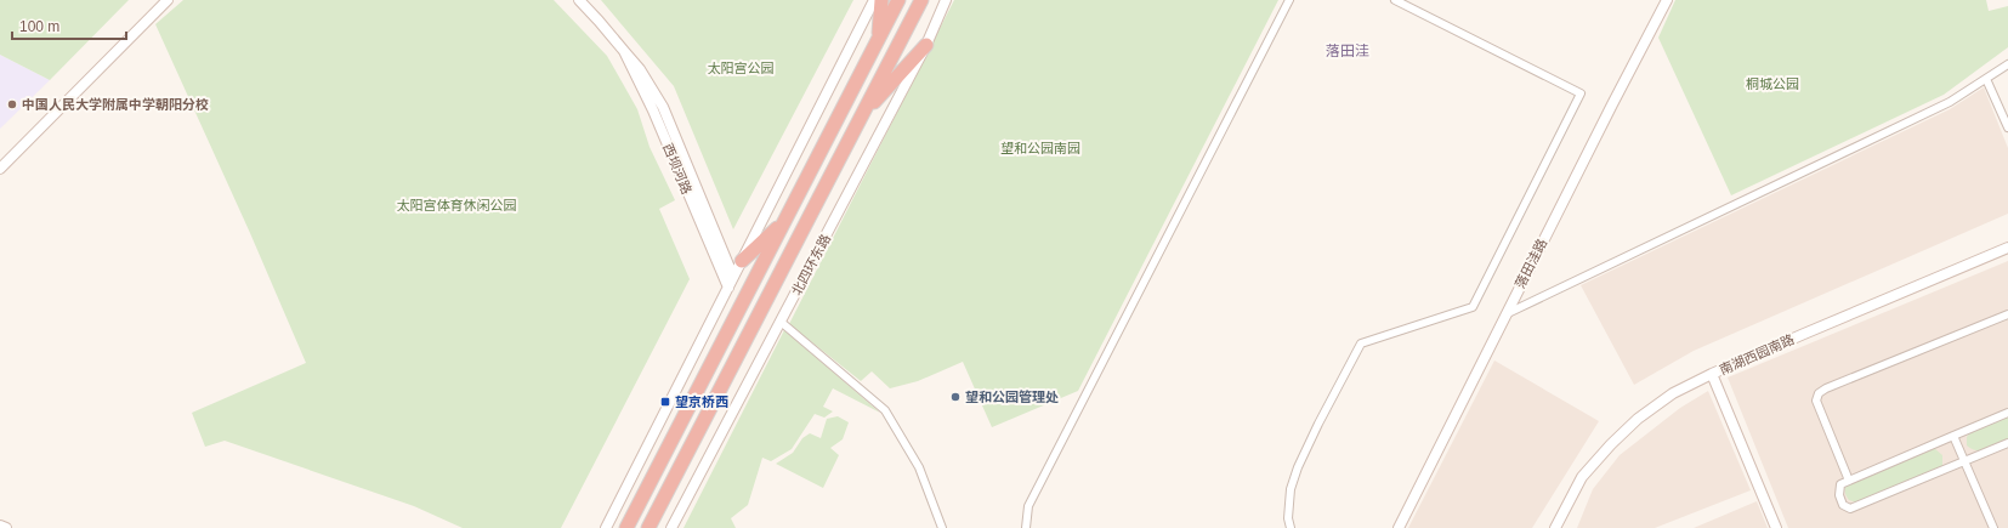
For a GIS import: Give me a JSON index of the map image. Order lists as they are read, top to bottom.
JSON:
{
  "streets": {
    "highway": ["北四环东路"],
    "street": ["西坝河路", "落田洼路", "南湖西园南路"]
  },
  "districts": ["落田洼"],
  "parks": [
    "太阳宫公园",
    "桐城公园",
    "望和公园南园",
    "太阳宫体育休闲公园"
  ],
  "places": {
    "other": ["中国人民大学附属中学朝阳分校", "望和公园管理处"],
    "transit": ["望京桥西"]
  },
  "scale_bar": "100 m"
}
